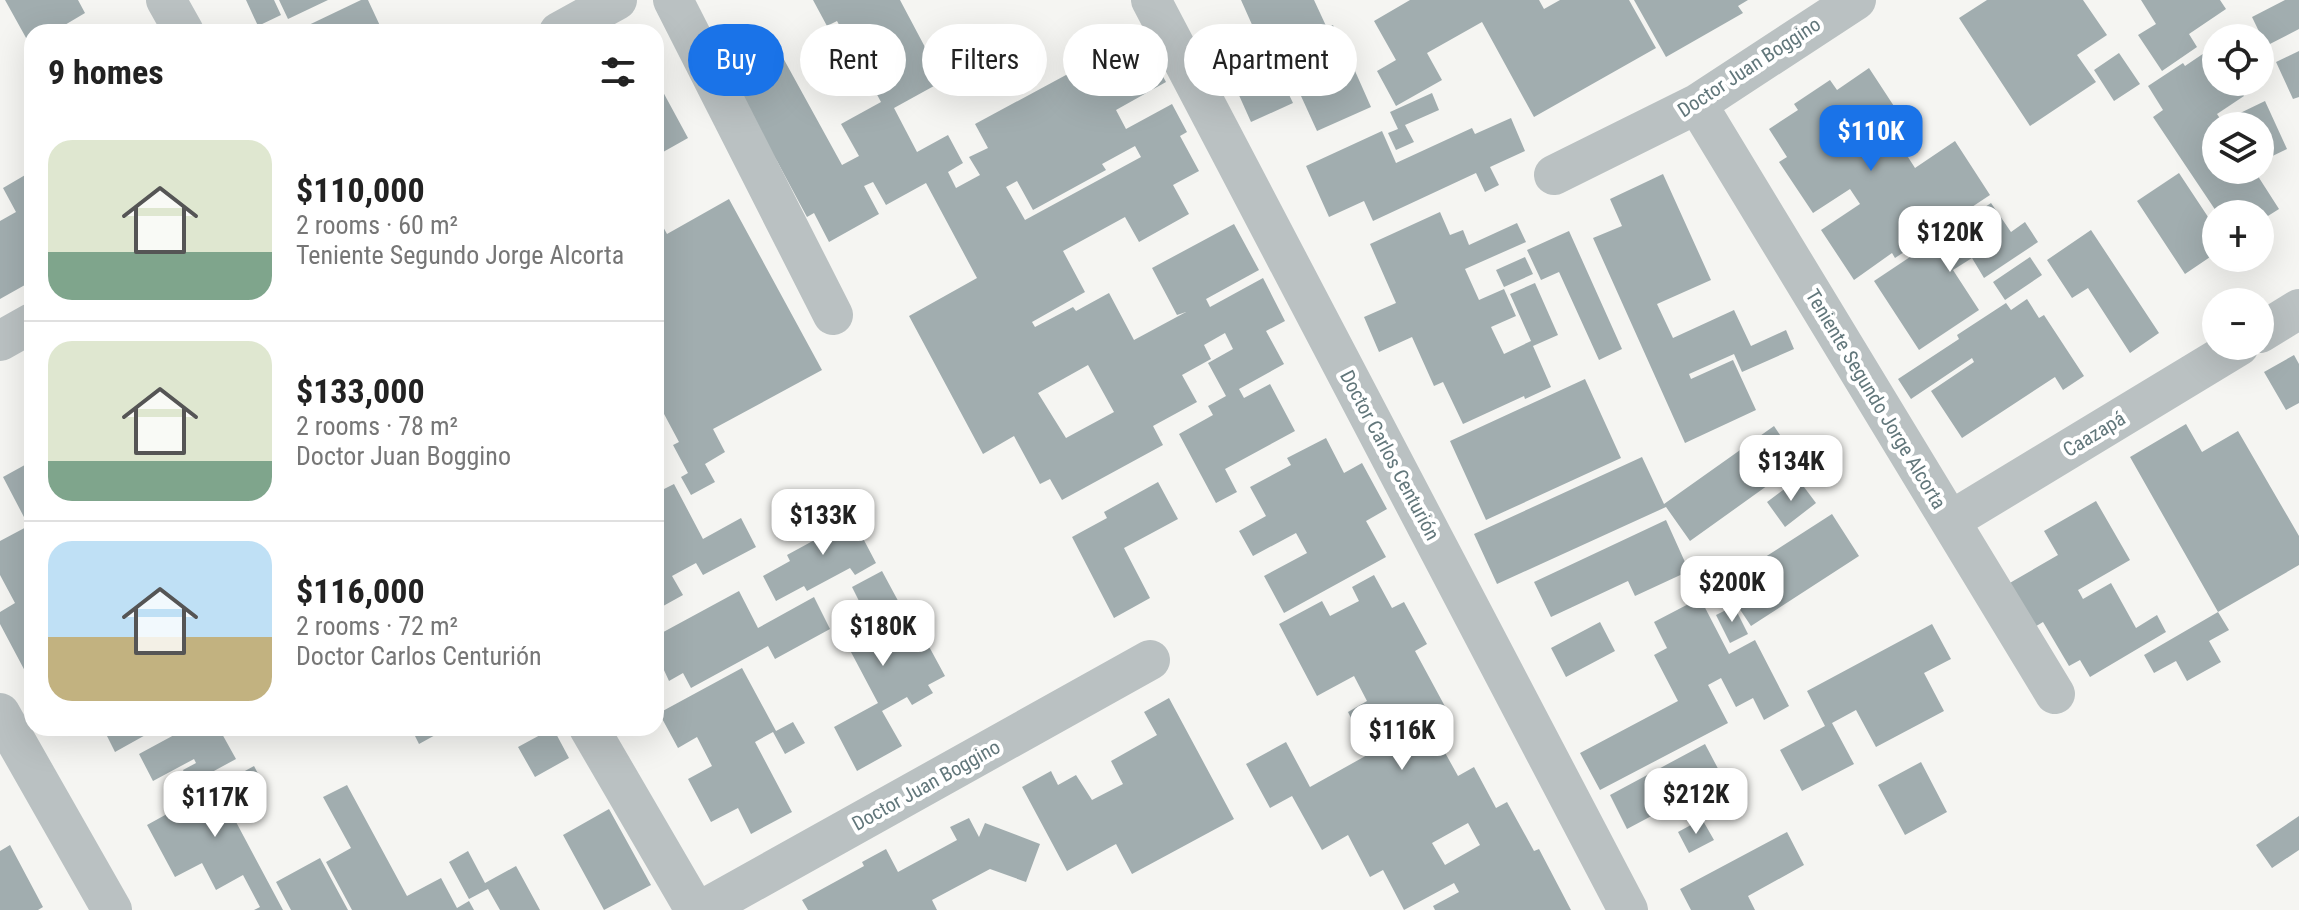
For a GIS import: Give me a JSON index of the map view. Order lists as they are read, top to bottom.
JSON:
{
  "streets": {
    "street": [
      "Doctor Juan Boggino",
      "Teniente Segundo Jorge Alcorta",
      "Caazapá",
      "Doctor Carlos Centurión"
    ]
  },
  "crossings": [
    ["Doctor Juan Boggino", "Teniente Segundo Jorge Alcorta"],
    ["Teniente Segundo Jorge Alcorta", "Caazapá"]
  ],
  "page": {
    "map_buttons": ["+", "−"],
    "chip": [
      "Buy",
      "Rent",
      "Filters",
      "New",
      "Apartment"
    ],
    "heading": "9 homes",
    "price": [
      "$110K",
      "$120K",
      "$134K",
      "$133K",
      "$200K",
      "$180K",
      "$116K",
      "$212K",
      "$117K"
    ],
    "list": [
      {
        "name": "$110,000",
        "note": "2 rooms · 60 m² · Teniente Segundo Jorge Alcorta"
      },
      {
        "name": "$133,000",
        "note": "2 rooms · 78 m² · Doctor Juan Boggino"
      },
      {
        "name": "$116,000",
        "note": "2 rooms · 72 m² · Doctor Carlos Centurión"
      }
    ]
  }
}
